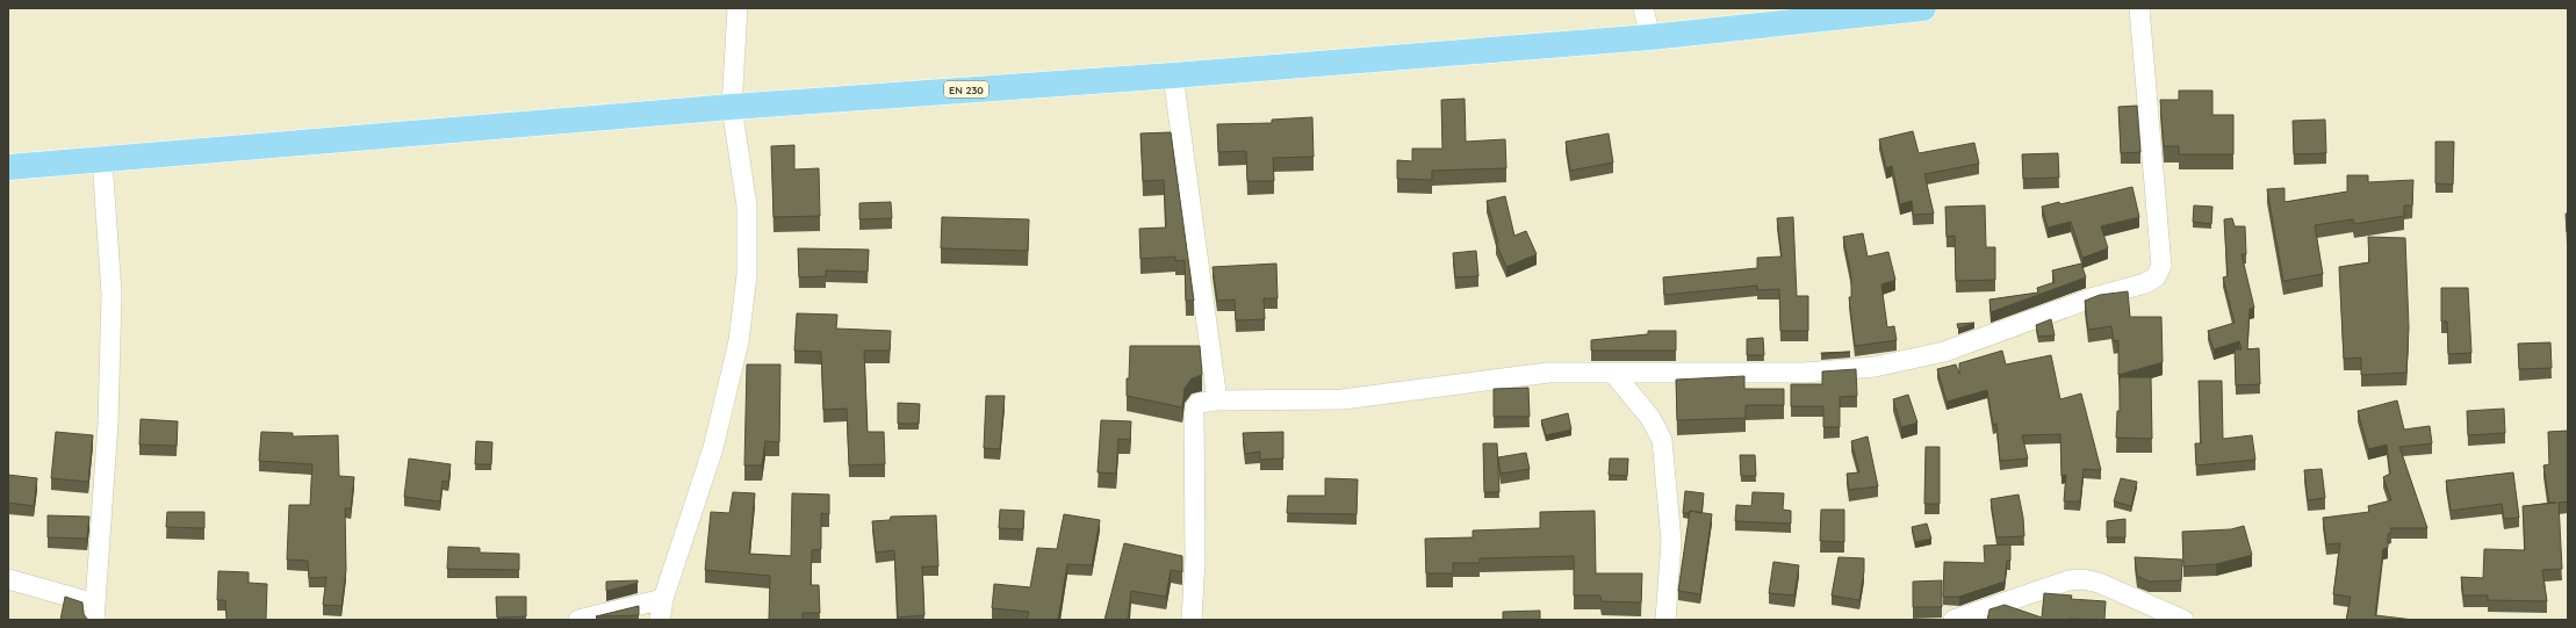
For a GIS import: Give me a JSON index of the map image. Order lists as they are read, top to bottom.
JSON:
{
  "streets": {
    "main road": ["EN 230"]
  }
}
